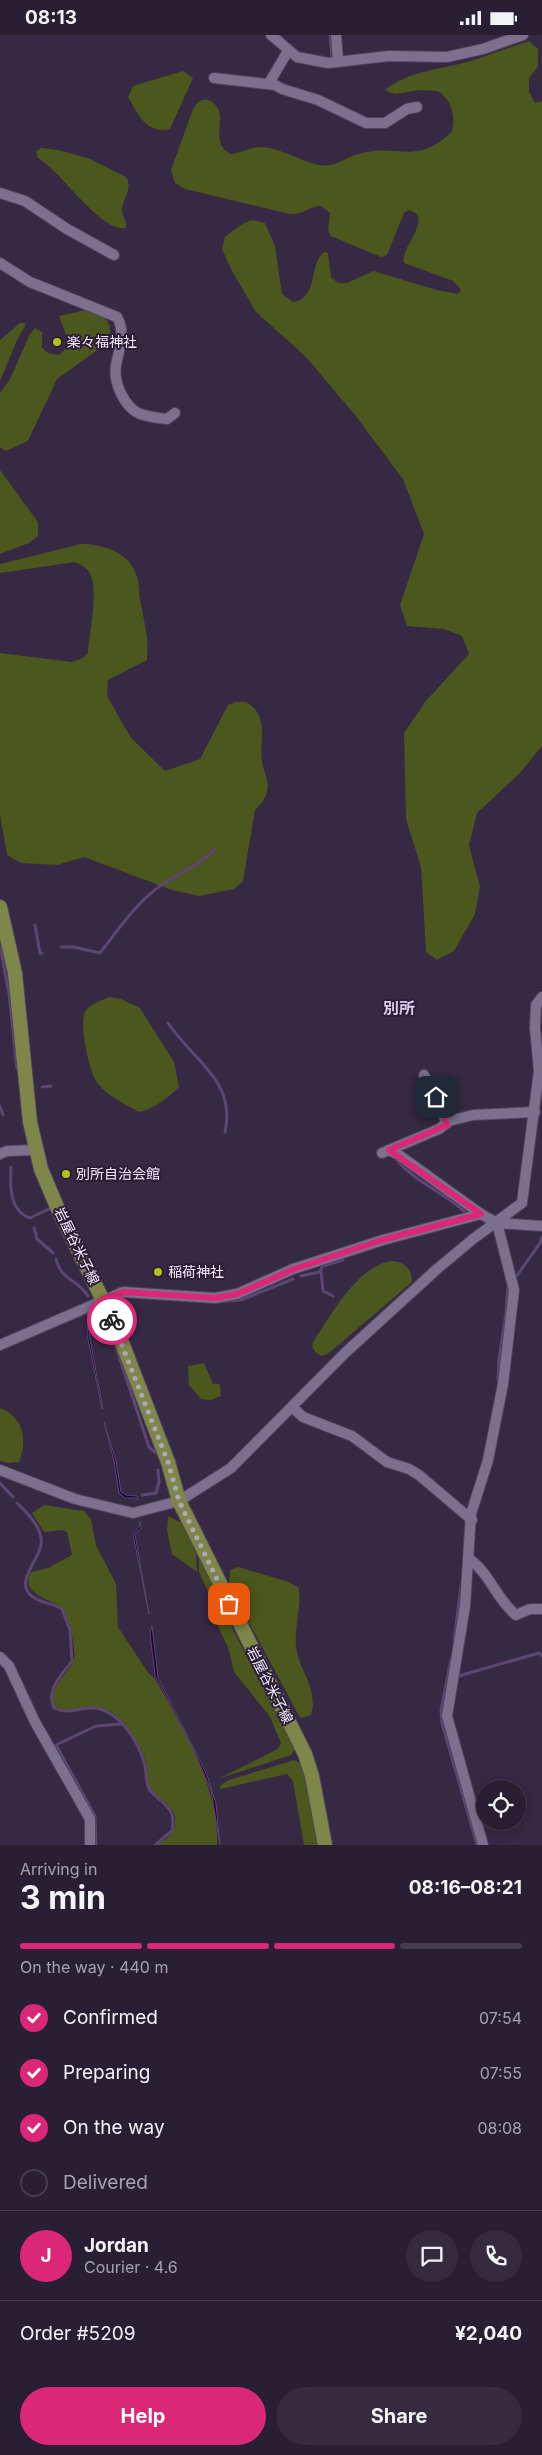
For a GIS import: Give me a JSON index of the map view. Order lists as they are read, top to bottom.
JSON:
{
  "streets": {
    "main road": ["岩屋谷米子線"]
  },
  "districts": ["別所"],
  "places": ["楽々福神社", "別所自治会館", "稲荷神社"],
  "page": {
    "status": "08:13",
    "heading": ["3 min", "Arriving in", "08:16–08:21"],
    "panel": [
      "Jordan",
      "Courier · 4.6",
      "Order #5209",
      "¥2,040"
    ],
    "bar": "On the way · 440 m",
    "list": [
      ["Confirmed", "07:54"],
      ["Preparing", "07:55"],
      ["On the way", "08:08"],
      "Delivered"
    ],
    "round": "J",
    "buttons": ["Help", "Share"]
  }
}
